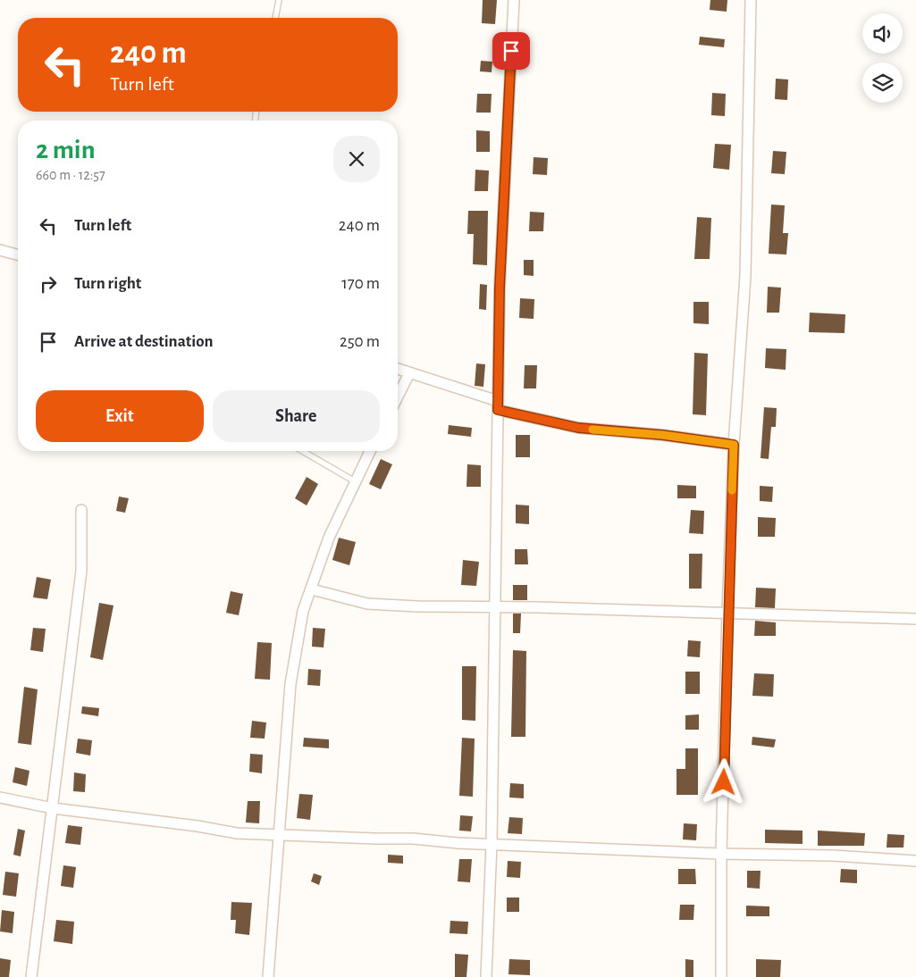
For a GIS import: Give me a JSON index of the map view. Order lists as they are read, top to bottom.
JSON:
{
  "page": {
    "turn": ["240 m", "Turn left"],
    "heading": ["2 min", "660 m · 12:57"],
    "list": [
      {
        "name": "Turn left",
        "value": "240 m"
      },
      {
        "name": "Turn right",
        "value": "170 m"
      },
      {
        "name": "Arrive at destination",
        "value": "250 m"
      }
    ],
    "buttons": ["Exit", "Share"]
  }
}
